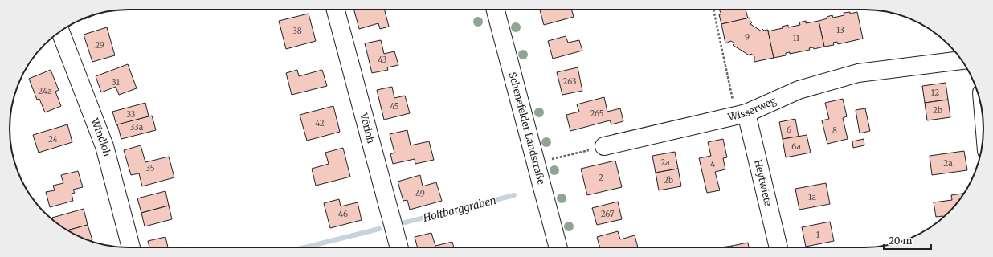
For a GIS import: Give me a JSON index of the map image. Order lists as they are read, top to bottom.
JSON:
{
  "streets": {
    "street": [
      "Wisserweg",
      "Vörloh",
      "Schenefelder Landstraße",
      "Windloh",
      "Heytwiete"
    ]
  },
  "crossings": [
    ["Wisserweg", "Heytwiete"]
  ],
  "water": ["Holtbarggraben"],
  "house_numbers": [
    "13",
    "38",
    "9",
    "11",
    "29",
    "43",
    "263",
    "31",
    "24a",
    "12",
    "45",
    "2b",
    "265",
    "33",
    "42",
    "33a",
    "6",
    "8",
    "24",
    "6a",
    "2a",
    "2a",
    "4",
    "35",
    "2",
    "2b",
    "49",
    "1a",
    "46",
    "267",
    "1"
  ],
  "scale_bar": "20 m"
}
